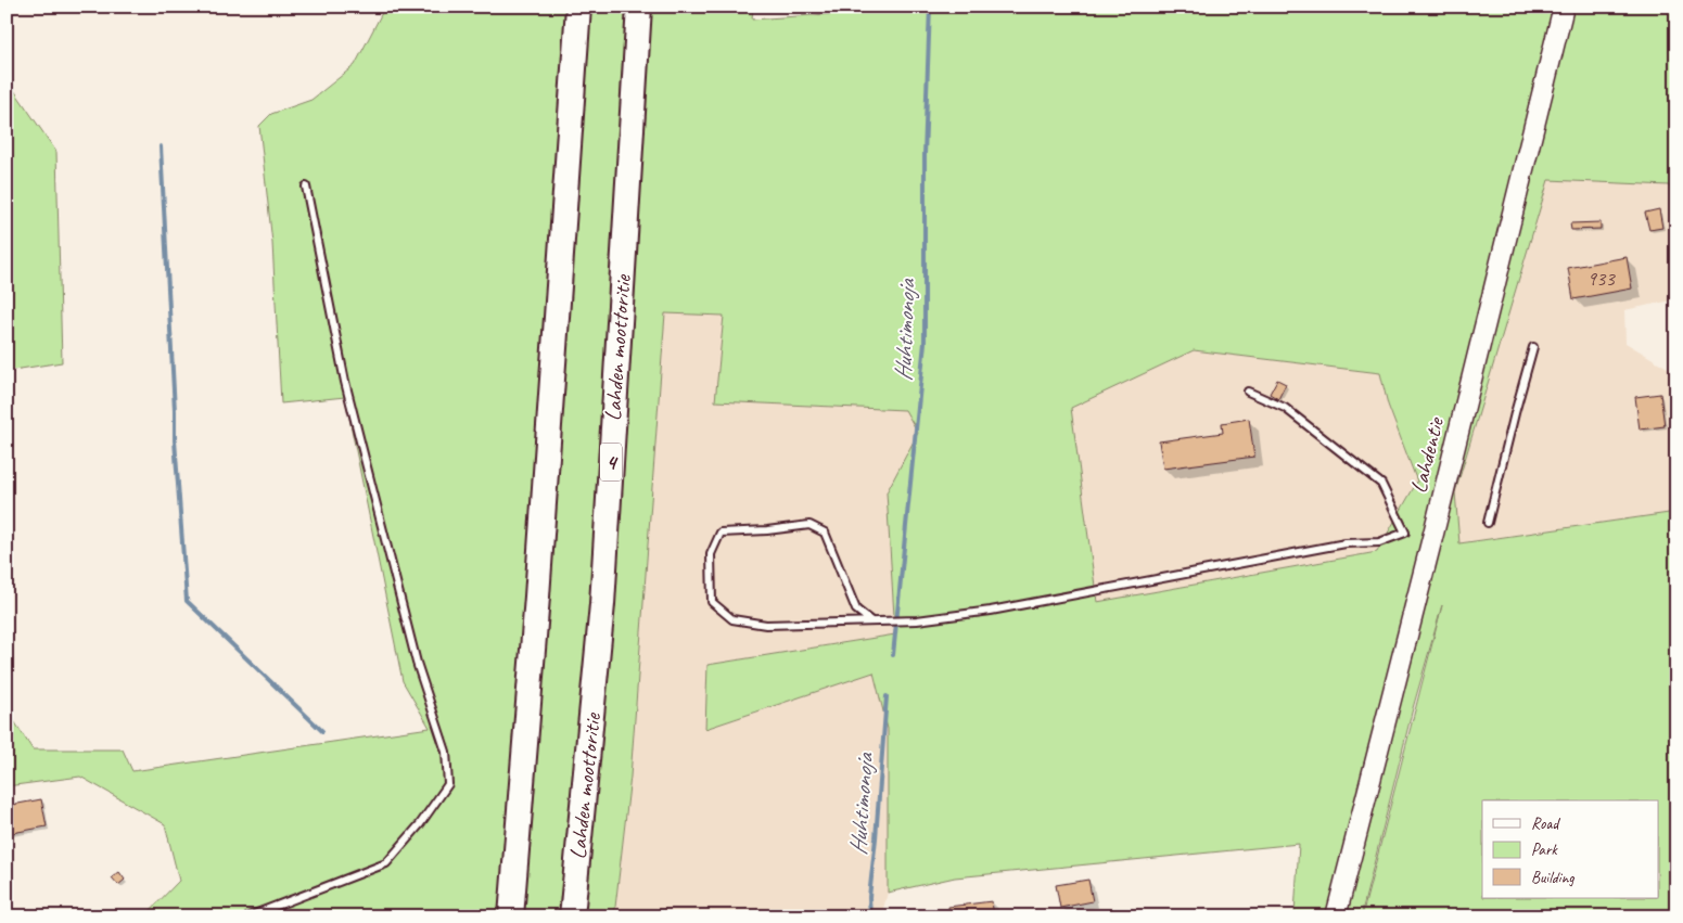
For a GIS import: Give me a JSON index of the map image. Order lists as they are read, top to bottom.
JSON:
{
  "streets": {
    "highway": ["Lahden moottoritie", "4"],
    "main road": ["Lahdentie"]
  },
  "water": ["Huhtimonoja"],
  "house_numbers": ["933"],
  "legend": ["Road", "Park", "Building"]
}
